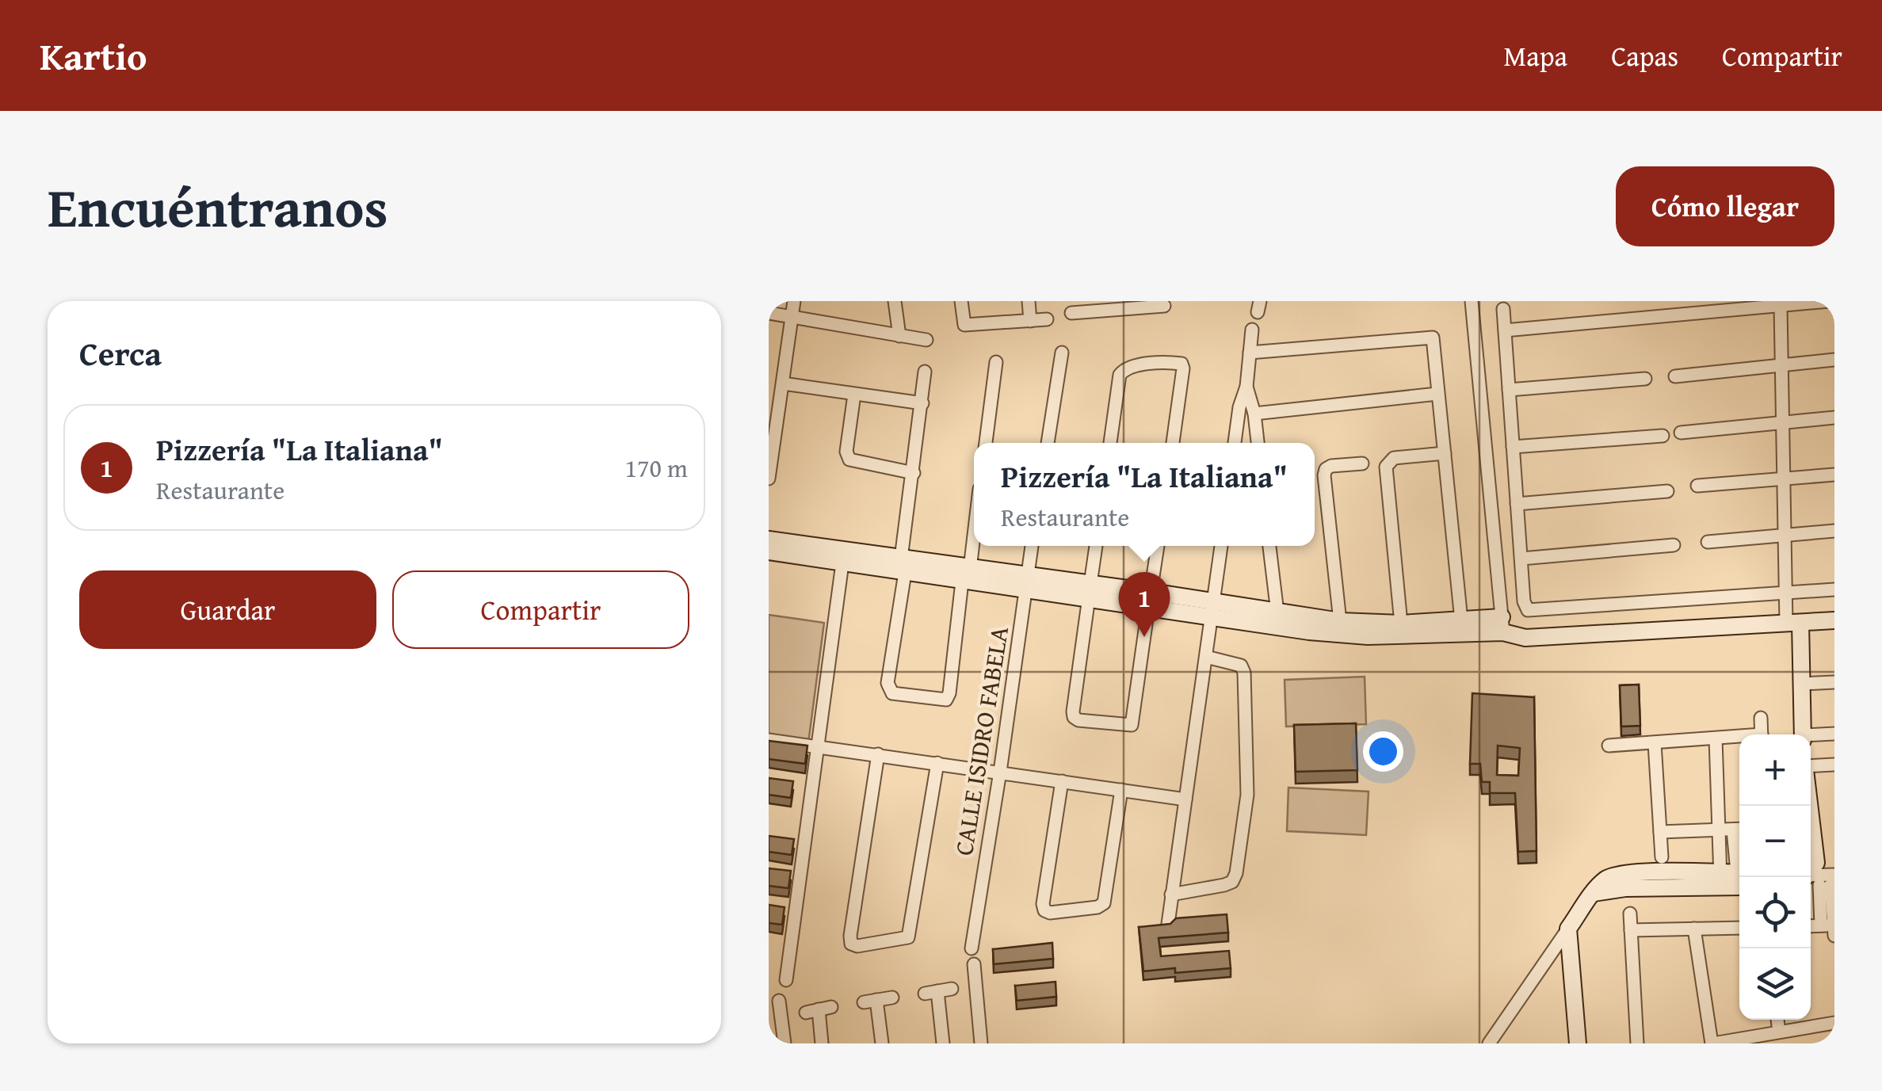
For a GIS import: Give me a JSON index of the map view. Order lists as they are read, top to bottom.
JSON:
{
  "streets": {
    "street": ["CALLE ISIDRO FABELA"]
  },
  "page": {
    "header": "Kartio",
    "nav": ["Mapa", "Capas", "Compartir"],
    "title": "Encuéntranos",
    "buttons": [
      "Cómo llegar",
      ["Guardar", "Compartir"]
    ],
    "heading": "Cerca",
    "list": [
      {
        "mark": "1",
        "name": "Pizzería \"La Italiana\"",
        "note": "Restaurante",
        "value": "170 m"
      }
    ],
    "popup": ["Pizzería \"La Italiana\"", "Restaurante"],
    "pins": "1",
    "map_buttons": ["+", "−"]
  }
}
